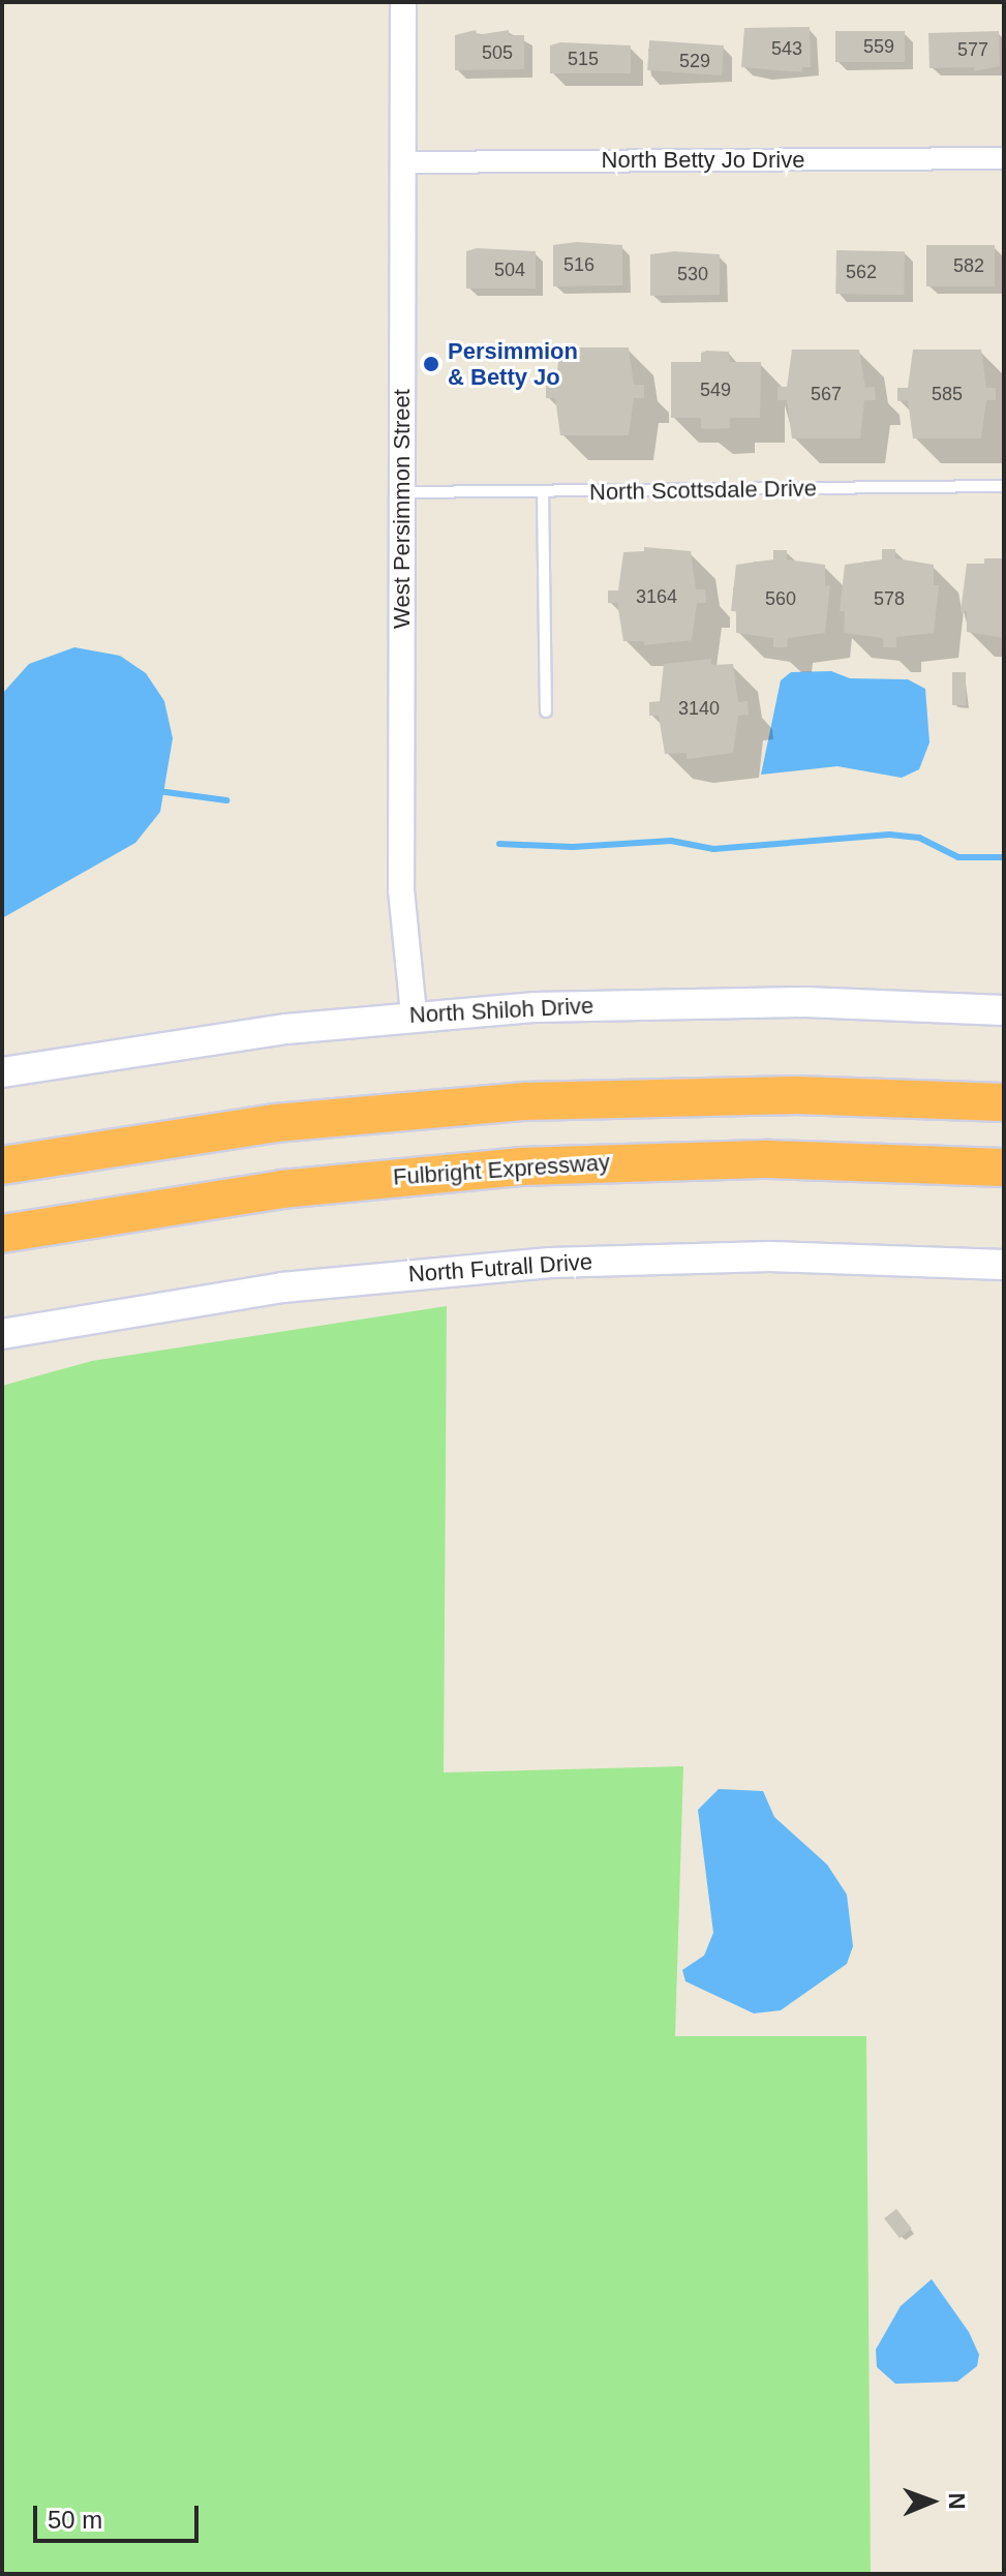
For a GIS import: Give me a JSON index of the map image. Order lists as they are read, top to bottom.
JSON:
{
  "streets": {
    "highway": ["Fulbright Expressway"],
    "main road": ["North Shiloh Drive", "North Futrall Drive"],
    "street": ["North Betty Jo Drive", "West Persimmon Street"],
    "lane": ["North Scottsdale Drive"]
  },
  "crossings": [
    ["North Betty Jo Drive", "West Persimmon Street"],
    ["North Scottsdale Drive", "West Persimmon Street"],
    ["West Persimmon Street", "North Shiloh Drive"]
  ],
  "places": ["Persimmion & Betty Jo"],
  "house_numbers": [
    "559",
    "543",
    "577",
    "505",
    "515",
    "529",
    "516",
    "582",
    "504",
    "562",
    "530",
    "549",
    "567",
    "585",
    "3164",
    "560",
    "578",
    "3140"
  ],
  "scale_bar": "50 m",
  "north": "right"
}
